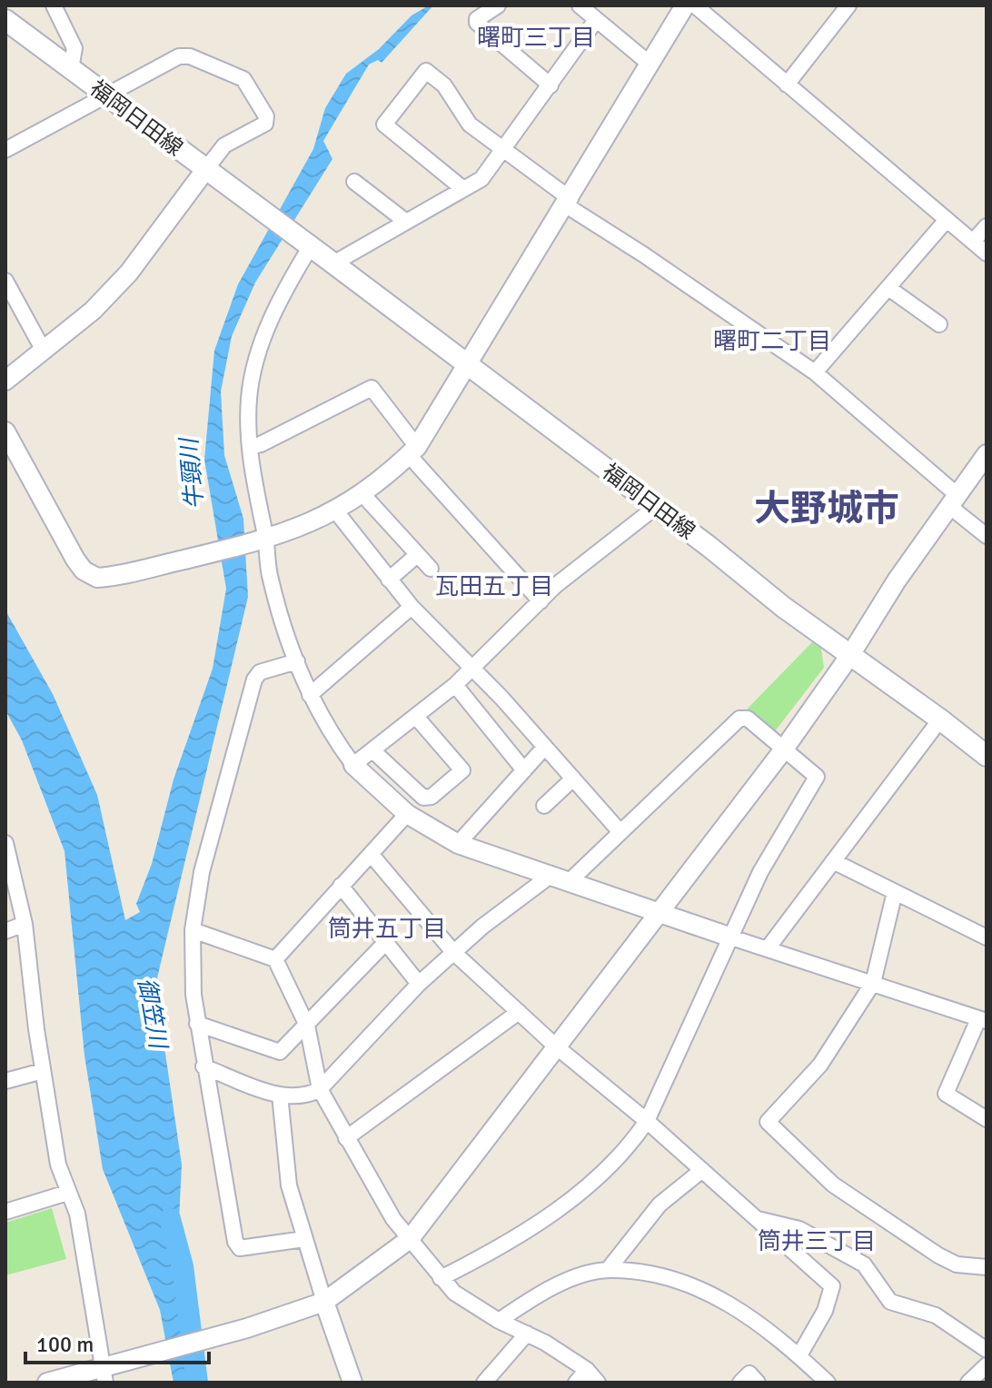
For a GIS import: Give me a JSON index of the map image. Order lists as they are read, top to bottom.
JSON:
{
  "streets": {
    "main road": ["福岡日田線"]
  },
  "districts": [
    "曙町三丁目",
    "曙町二丁目",
    "大野城市",
    "瓦田五丁目",
    "筒井五丁目",
    "筒井三丁目"
  ],
  "water": ["牛頸川", "御笠川"],
  "scale_bar": "100 m"
}
